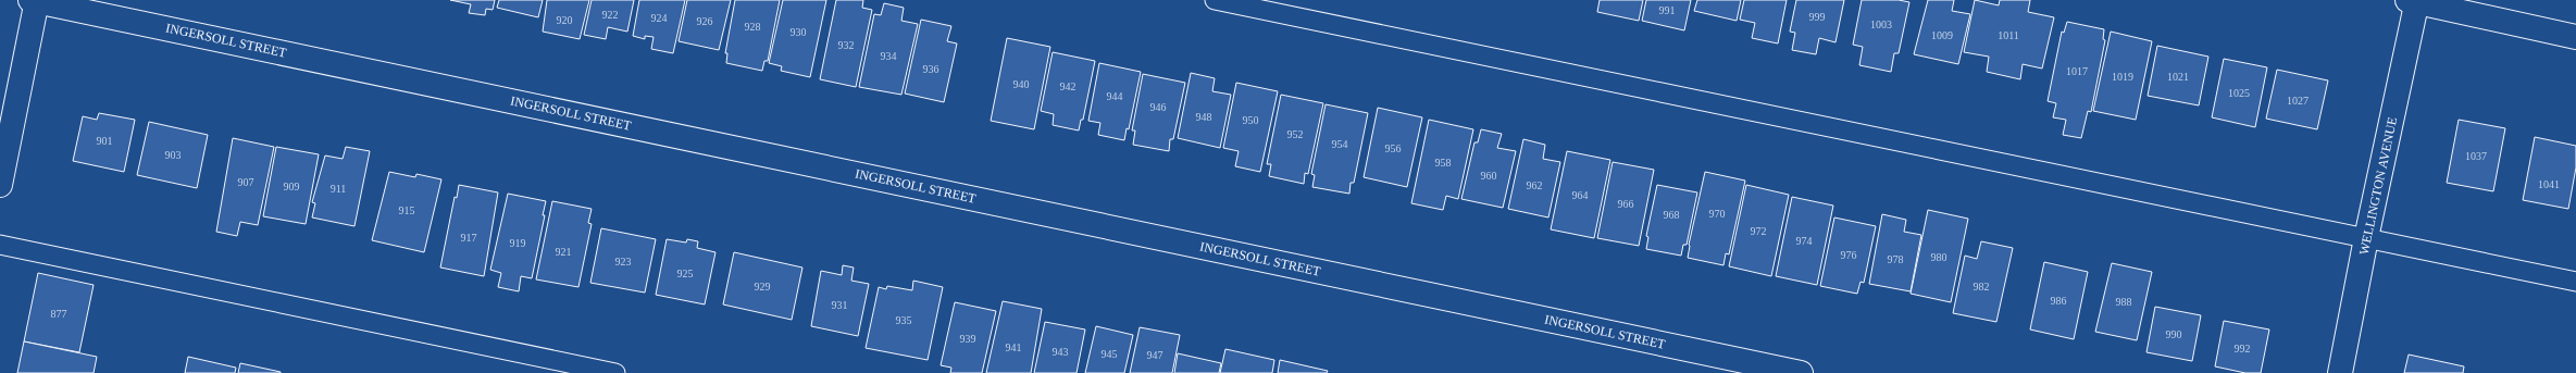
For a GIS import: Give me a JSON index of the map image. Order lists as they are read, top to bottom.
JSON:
{
  "streets": {
    "street": ["INGERSOLL STREET", "WELLINGTON AVENUE"]
  },
  "house_numbers": [
    "991",
    "922",
    "999",
    "924",
    "920",
    "926",
    "1003",
    "928",
    "930",
    "1009",
    "1011",
    "932",
    "934",
    "936",
    "1017",
    "1019",
    "1021",
    "940",
    "942",
    "1025",
    "944",
    "1027",
    "946",
    "948",
    "950",
    "952",
    "901",
    "954",
    "956",
    "903",
    "1037",
    "958",
    "960",
    "907",
    "1041",
    "962",
    "909",
    "911",
    "964",
    "966",
    "915",
    "970",
    "968",
    "972",
    "917",
    "974",
    "919",
    "921",
    "976",
    "980",
    "978",
    "923",
    "925",
    "929",
    "982",
    "986",
    "988",
    "931",
    "877",
    "935",
    "990",
    "939",
    "941",
    "992",
    "943",
    "945",
    "947"
  ]
}
